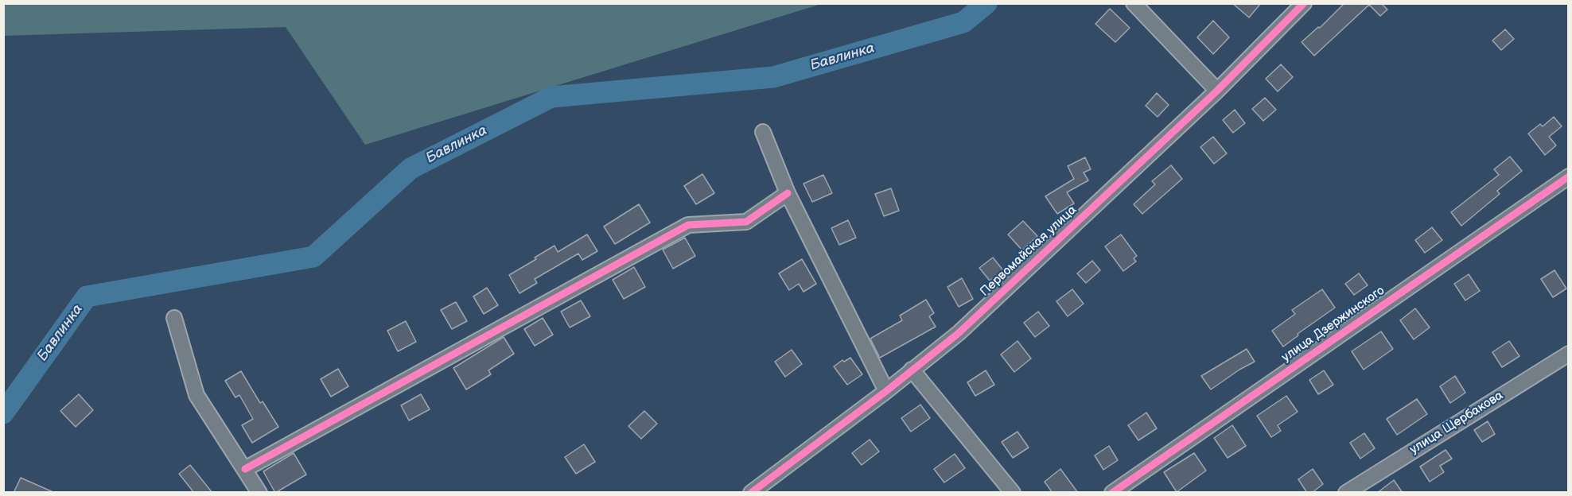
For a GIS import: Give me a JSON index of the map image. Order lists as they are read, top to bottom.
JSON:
{
  "streets": {
    "street": ["Первомайская улица", "улица Дзержинского", "улица Щербакова"]
  },
  "water": ["Бавлинка"]
}
